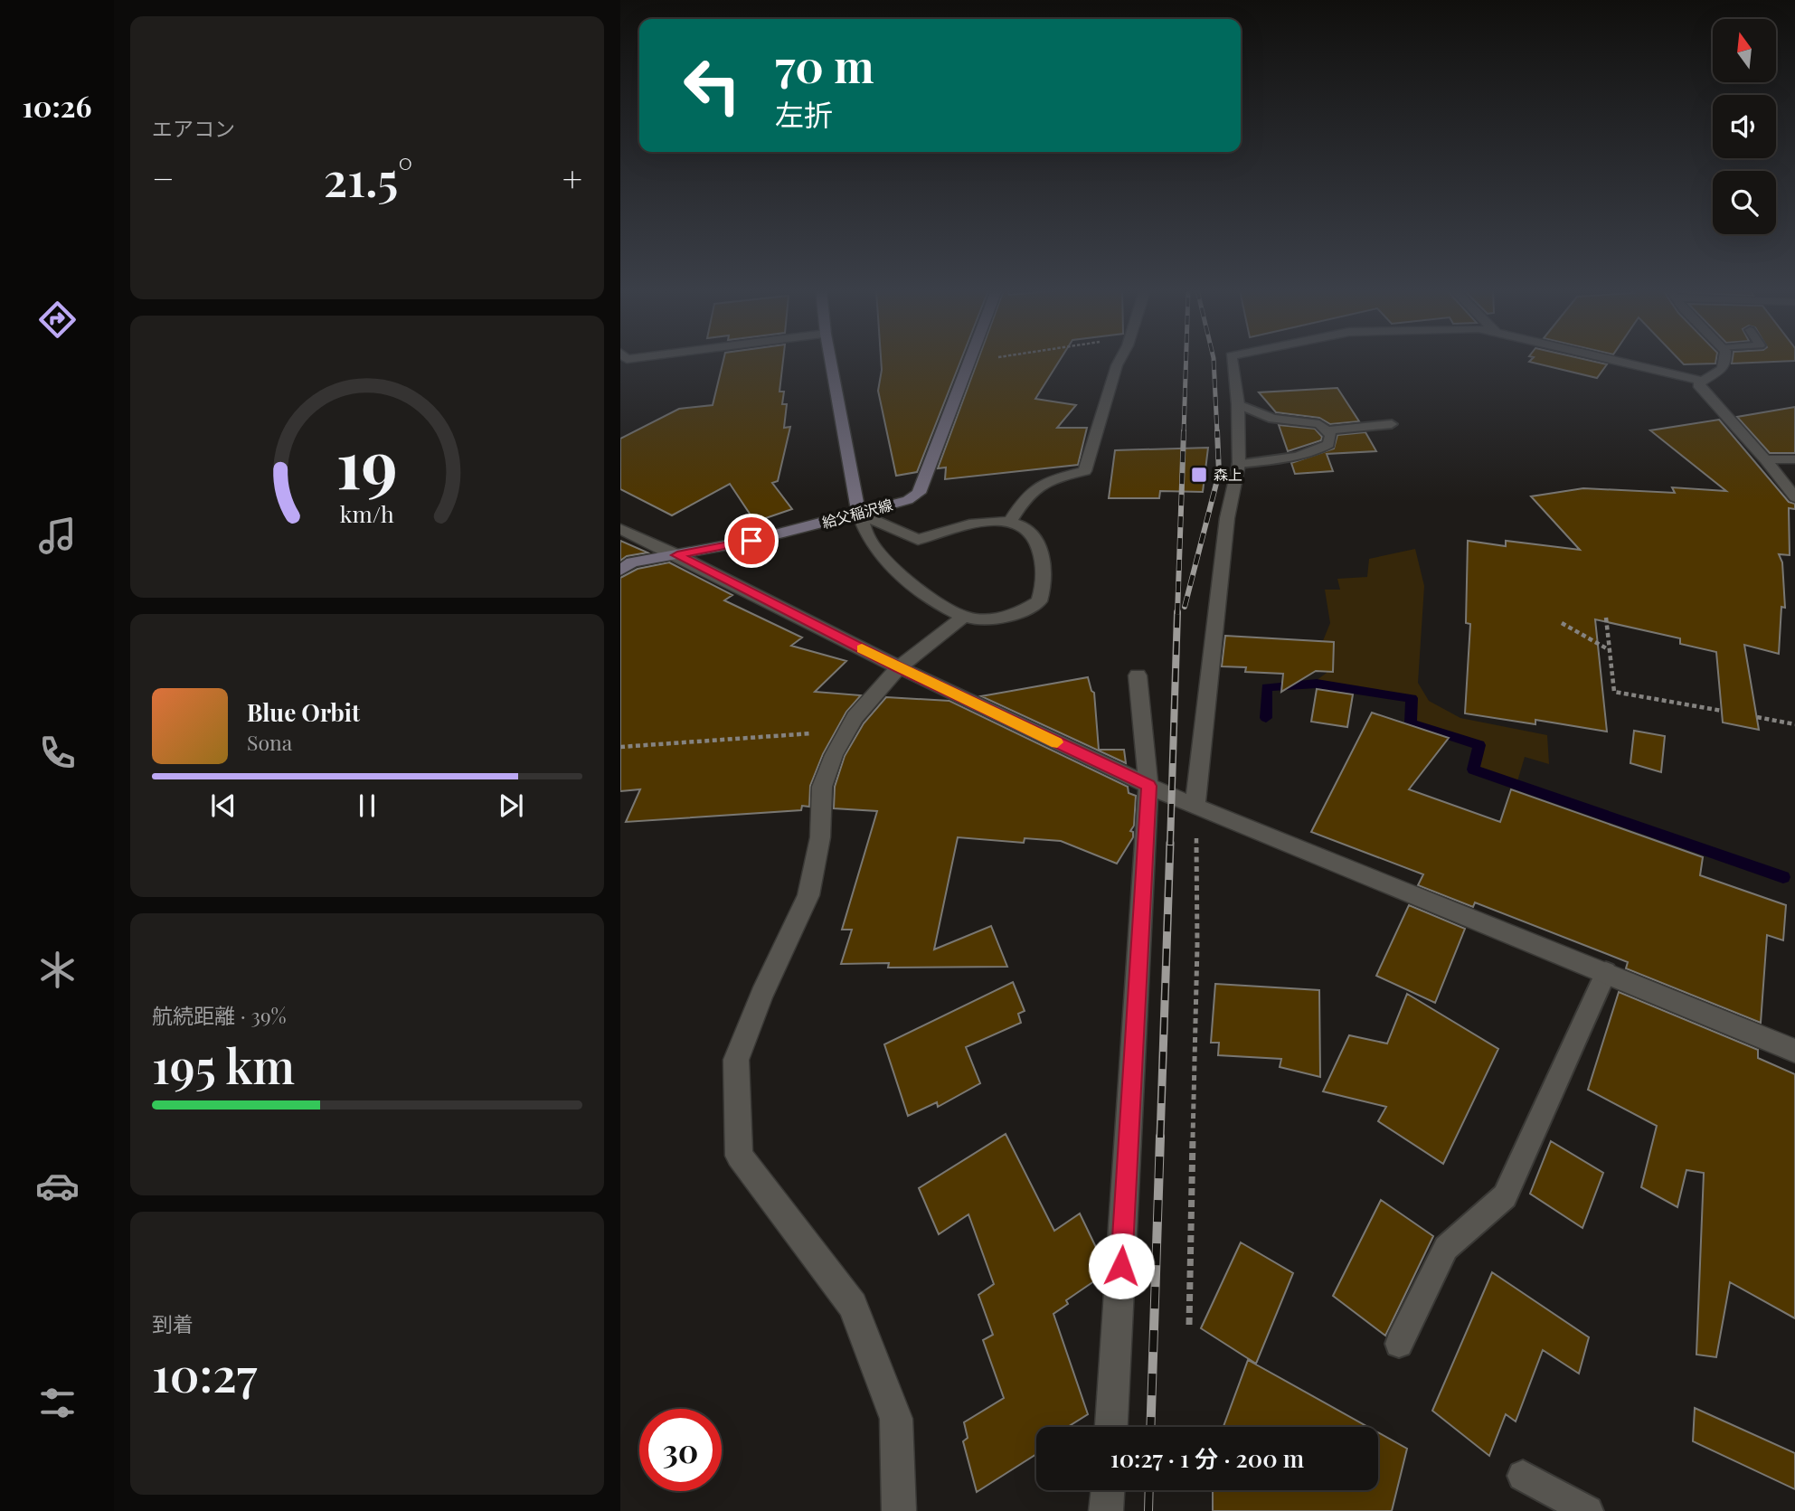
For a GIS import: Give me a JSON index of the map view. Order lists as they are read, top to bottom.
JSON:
{
  "streets": {
    "main road": ["給父稲沢線"]
  },
  "places": {
    "transit": ["森上"]
  },
  "north": "top",
  "page": {
    "tabs": "10:26",
    "tile": [
      "エアコン",
      ["航続距離 · 39%", "195 km"],
      ["到着", "10:27"]
    ],
    "turn": ["70 m", "左折"],
    "heat": ["−", "21.5°", "+"],
    "song": ["Blue Orbit", "Sona"],
    "limit": "30",
    "trip": "10:27 · 1 分 · 200 m",
    "gauge": ["19", "km/h"]
  }
}
